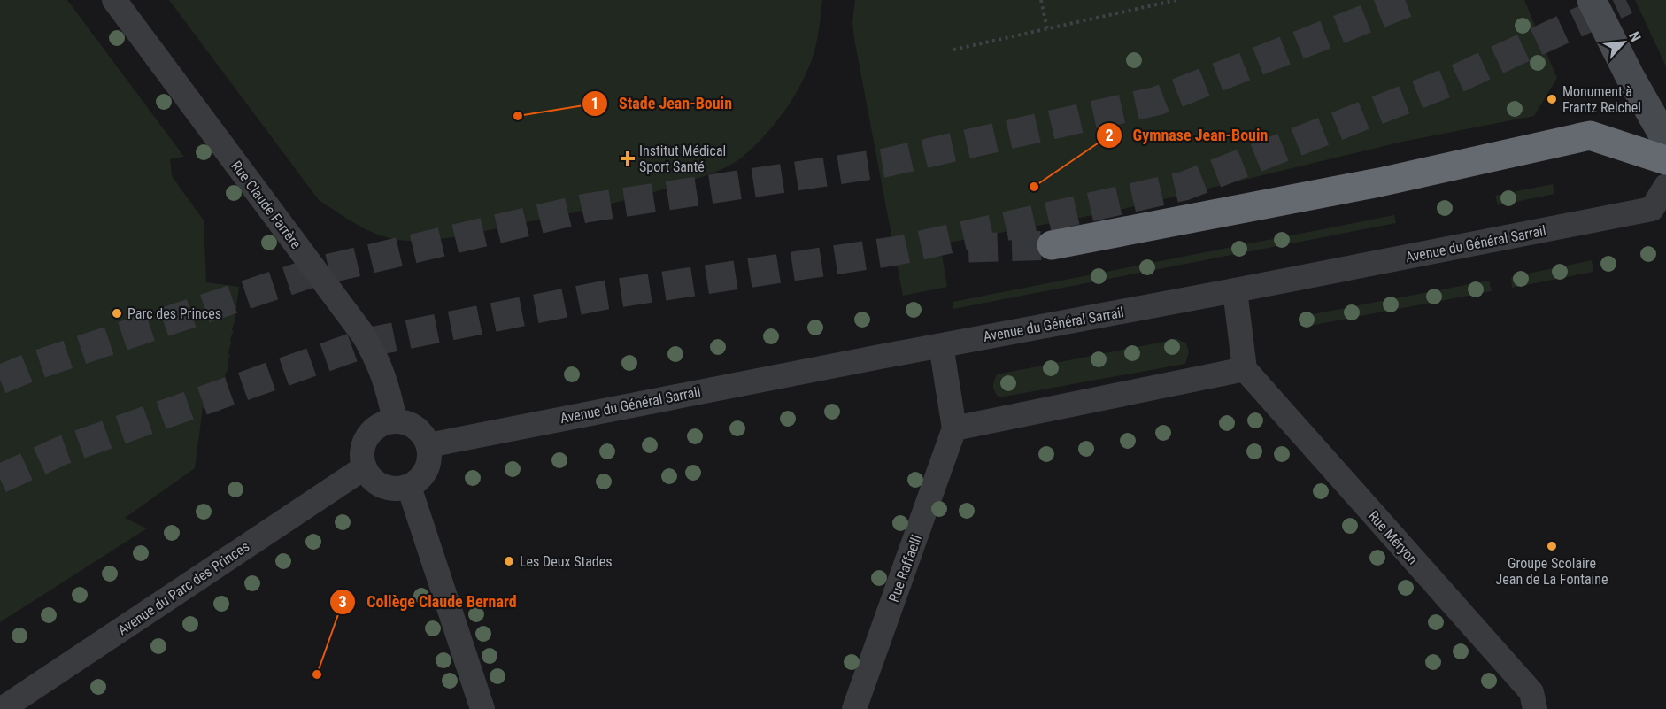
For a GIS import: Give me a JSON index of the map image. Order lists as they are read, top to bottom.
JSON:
{
  "streets": {
    "street": [
      "Rue Claude Farrère",
      "Avenue du Général Sarrail",
      "Rue Méryon",
      "Rue Raffaelli",
      "Avenue du Parc des Princes"
    ]
  },
  "crossings": [
    ["Rue Claude Farrère", "Avenue du Général Sarrail"],
    ["Rue Claude Farrère", "Avenue du Parc des Princes"],
    ["Avenue du Général Sarrail", "Avenue du Parc des Princes"]
  ],
  "places": {
    "other": [
      "Monument à Frantz Reichel",
      "Stade Jean-Bouin",
      "Gymnase Jean-Bouin",
      "Parc des Princes",
      "Groupe Scolaire Jean de La Fontaine",
      "Les Deux Stades",
      "Collège Claude Bernard"
    ],
    "health": ["Institut Médical Sport Santé"]
  },
  "north": "top right"
}
